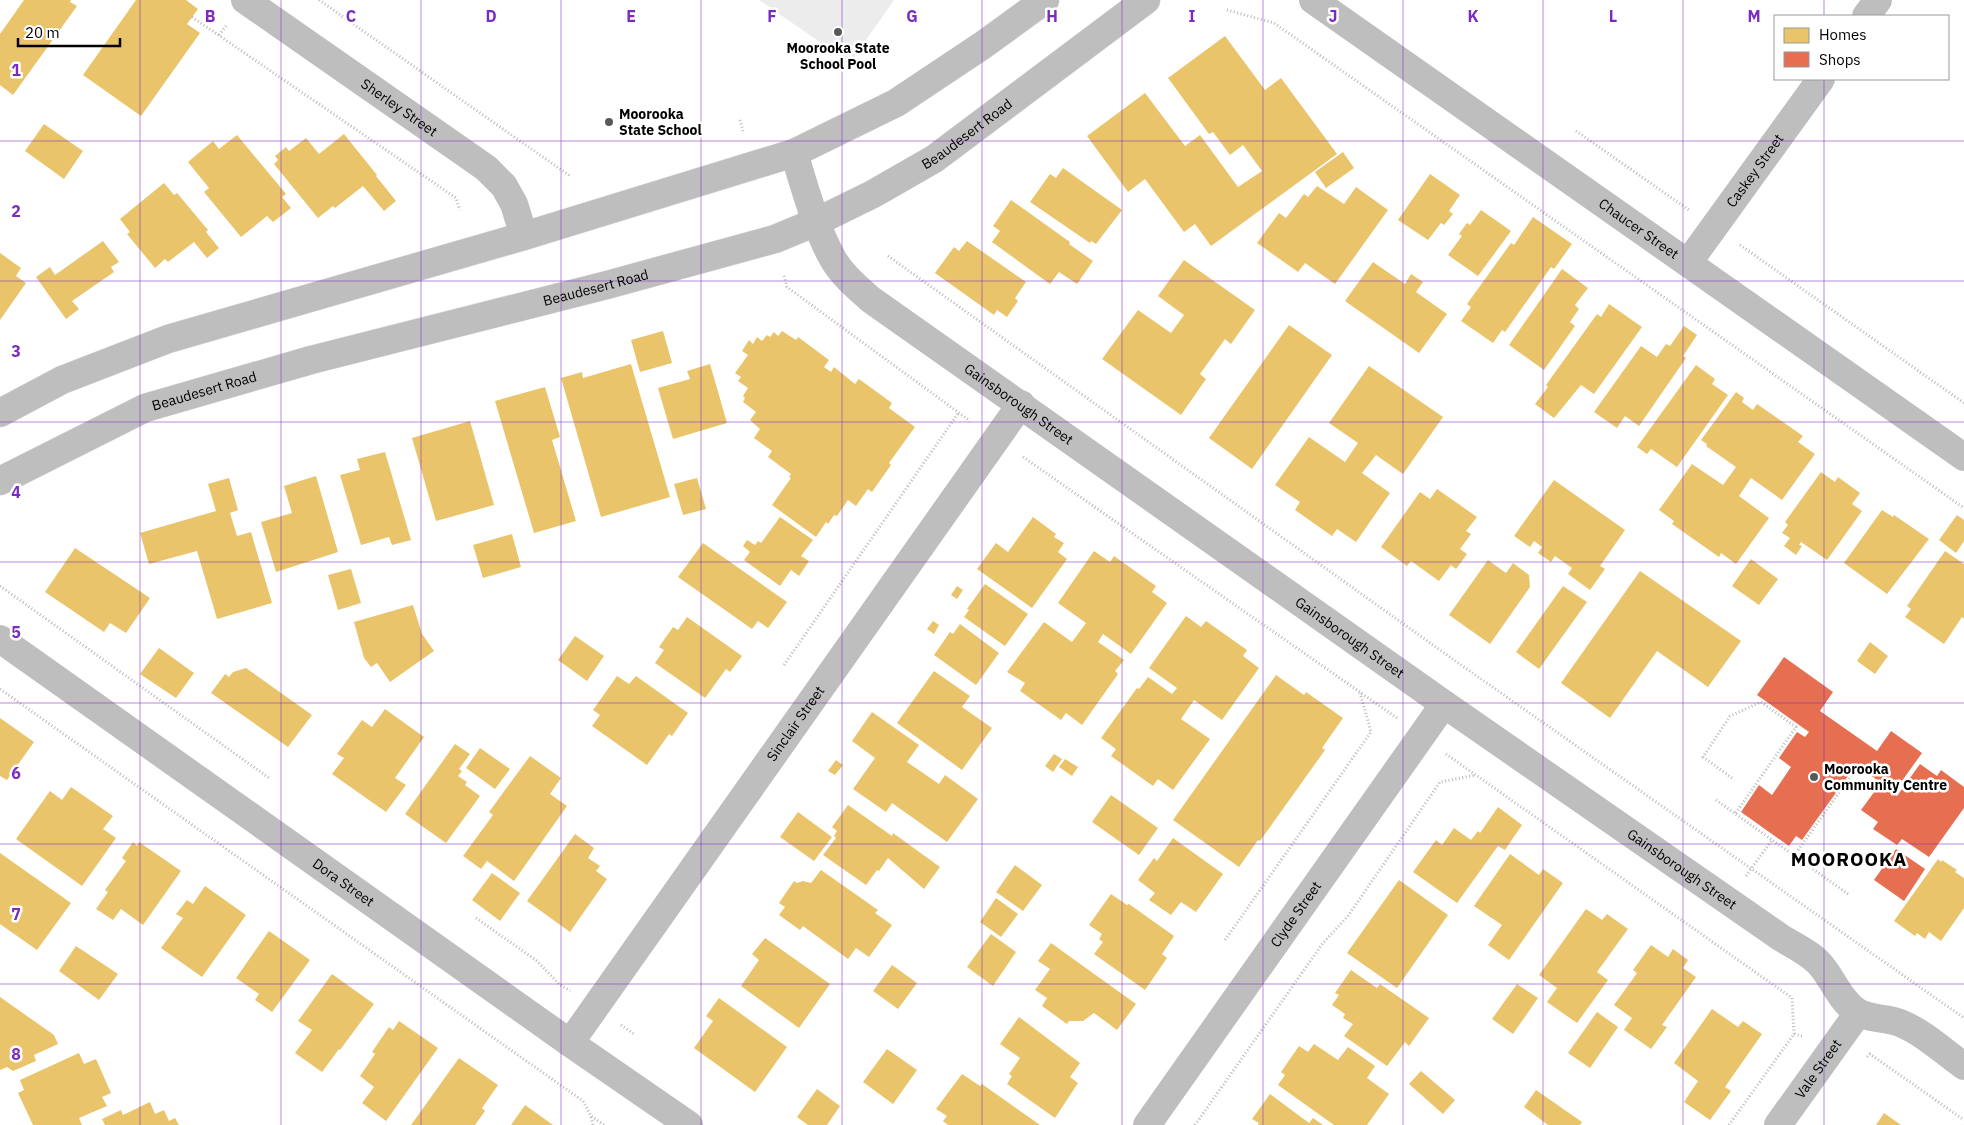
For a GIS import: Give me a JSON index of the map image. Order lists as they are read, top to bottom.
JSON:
{
  "streets": {
    "main road": [
      "Sherley Street",
      "Beaudesert Road",
      "Caskey Street",
      "Chaucer Street",
      "Gainsborough Street",
      "Sinclair Street",
      "Dora Street",
      "Clyde Street",
      "Vale Street"
    ]
  },
  "crossings": [
    ["Beaudesert Road", "Gainsborough Street"],
    ["Caskey Street", "Chaucer Street"],
    ["Gainsborough Street", "Sinclair Street"],
    ["Gainsborough Street", "Clyde Street"],
    ["Gainsborough Street", "Vale Street"],
    ["Sinclair Street", "Dora Street"]
  ],
  "districts": ["MOOROOKA"],
  "places": ["Moorooka State School Pool", "Moorooka State School", "Moorooka Community Centre"],
  "legend": ["Homes", "Shops"],
  "scale_bar": "20 m",
  "grid": {
    "columns": [
      "B",
      "C",
      "D",
      "E",
      "F",
      "G",
      "H",
      "I",
      "J",
      "K",
      "L",
      "M"
    ],
    "rows": [
      "1",
      "2",
      "3",
      "4",
      "5",
      "6",
      "7",
      "8"
    ]
  }
}
